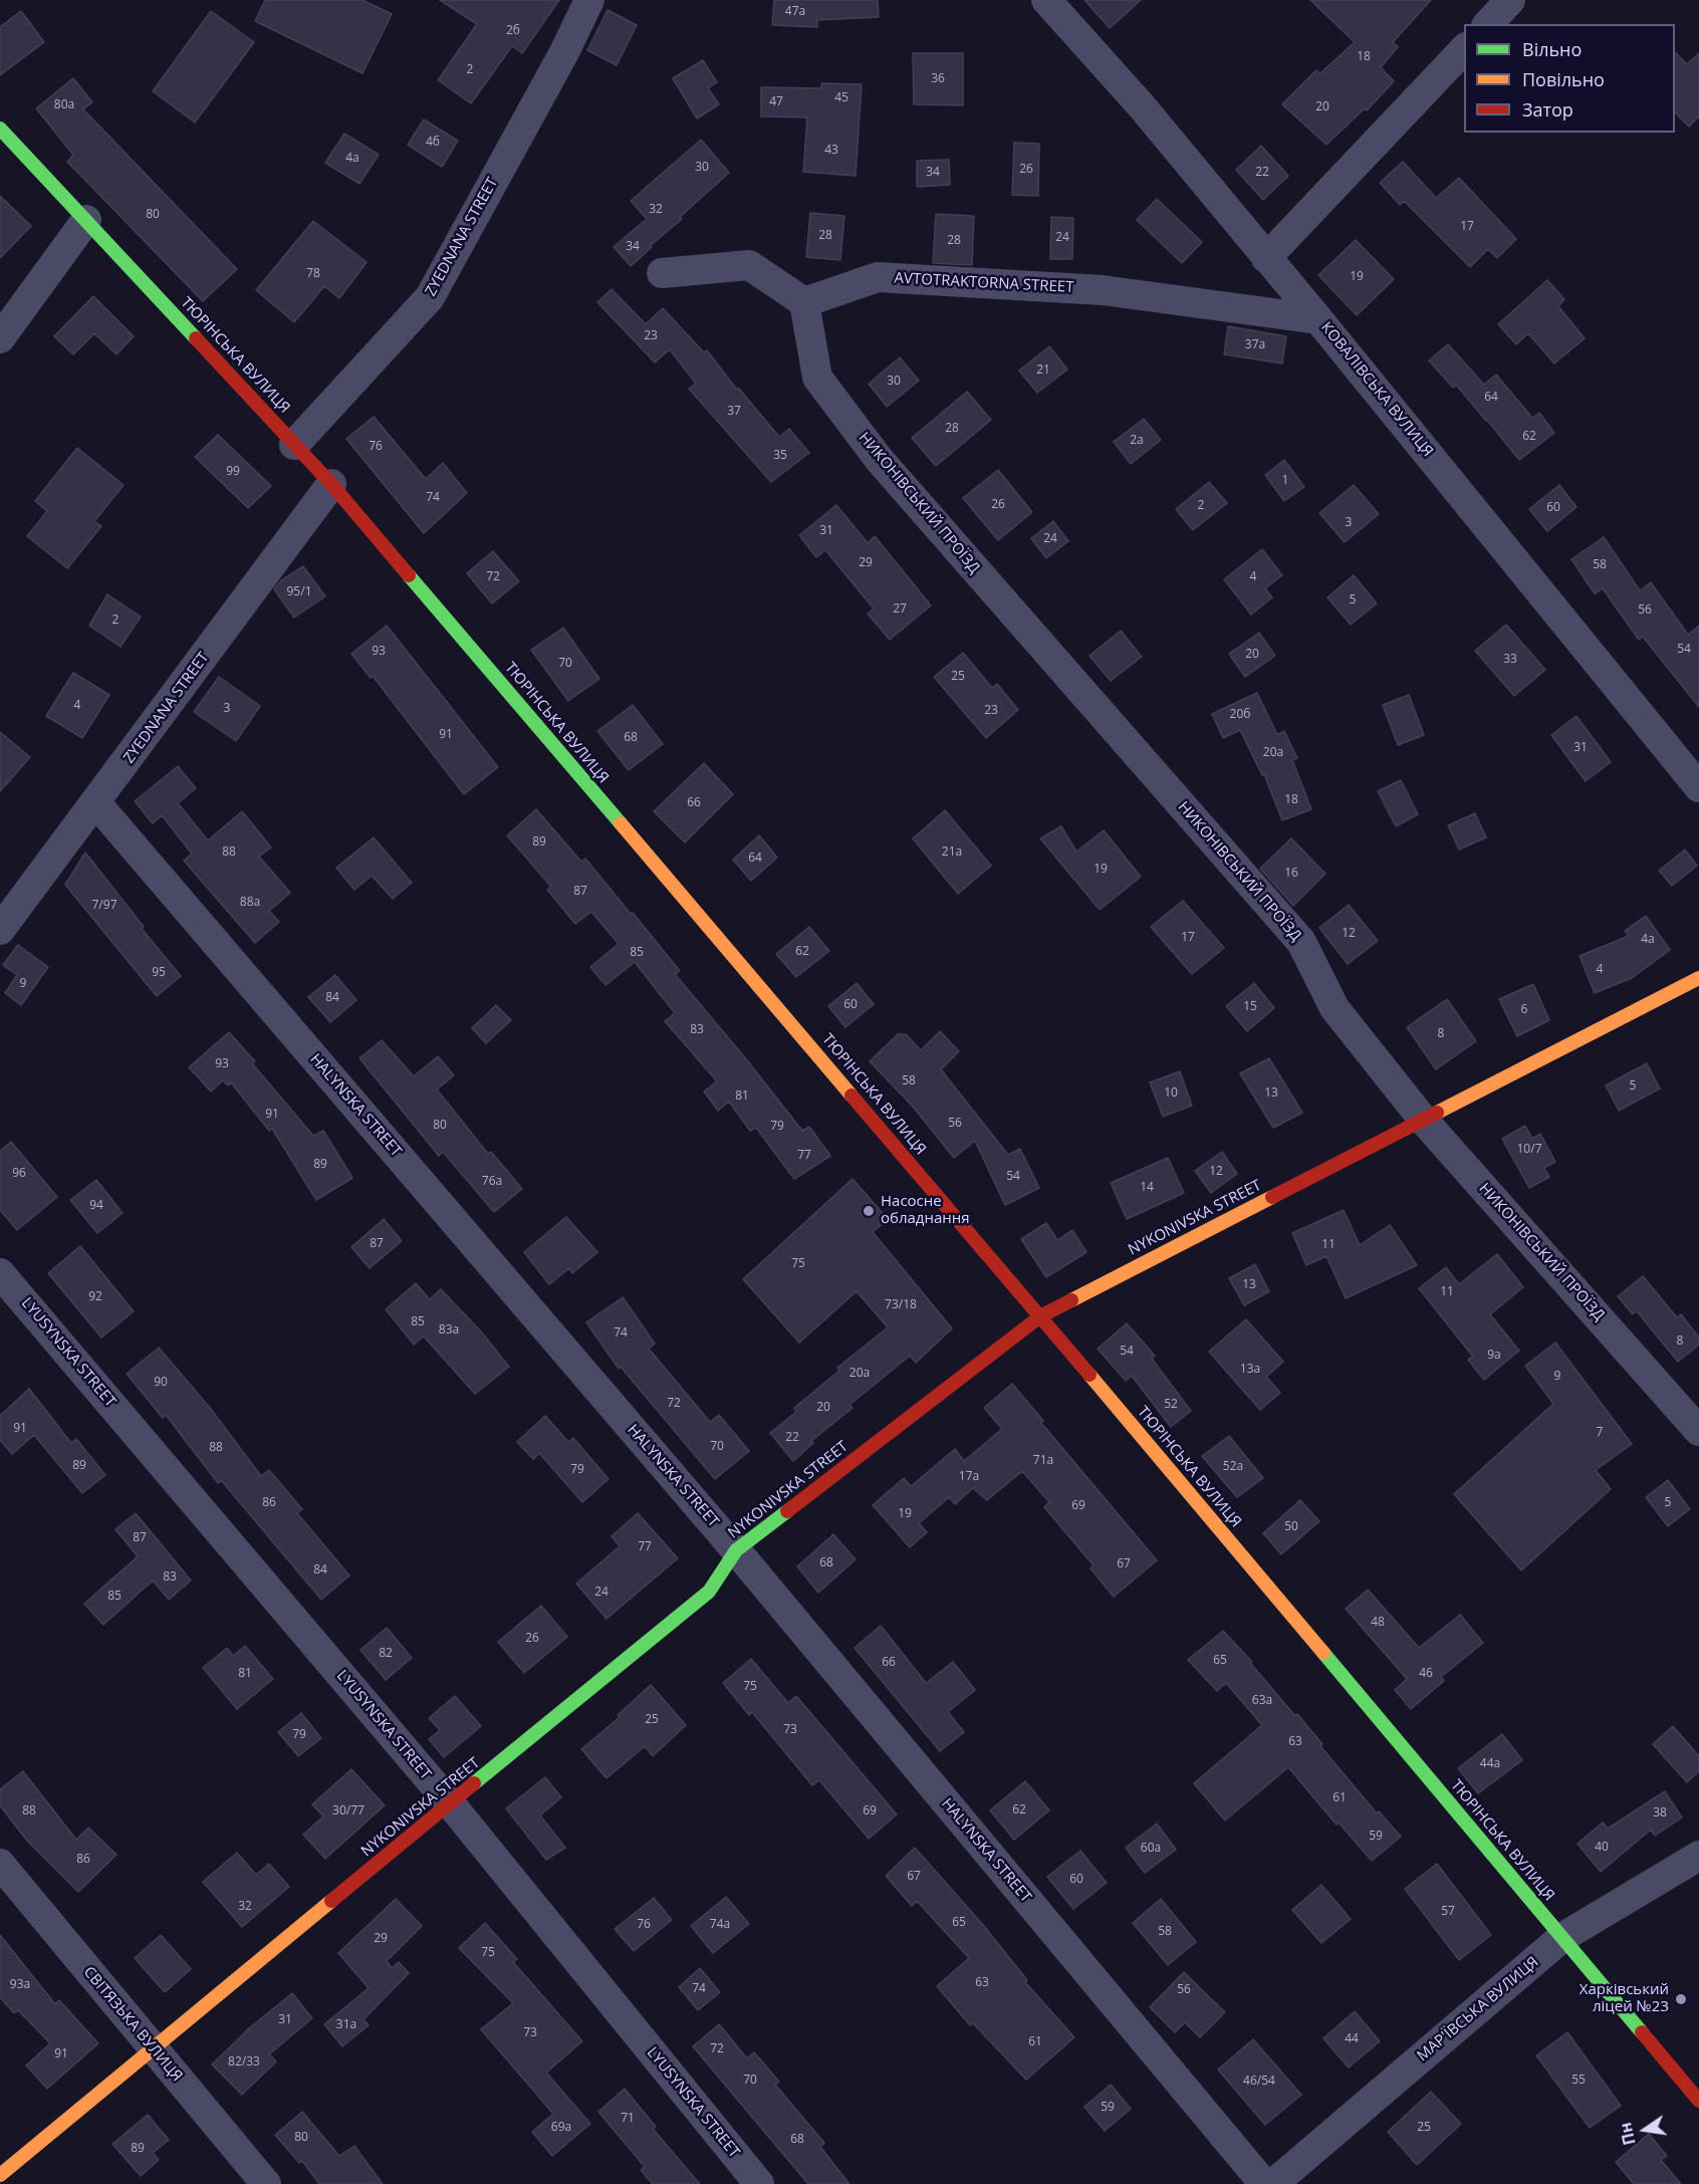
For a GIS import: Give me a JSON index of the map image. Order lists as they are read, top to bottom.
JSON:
{
  "streets": {
    "main road": ["ТЮРІНСЬКА ВУЛИЦЯ", "NYKONIVSKA STREET"],
    "street": [
      "ZYEDNANA STREET",
      "AVTOTRAKTORNA STREET",
      "КОВАЛІВСЬКА ВУЛИЦЯ",
      "НИКОНІВСЬКИЙ ПРОЇЗД",
      "HALYNSKA STREET",
      "LYUSYNSKA STREET",
      "МАР'ЇВСЬКА ВУЛИЦЯ",
      "СВІТЯЗЬКА ВУЛИЦЯ"
    ]
  },
  "crossings": [
    ["ZYEDNANA STREET", "ТЮРІНСЬКА ВУЛИЦЯ"],
    ["ZYEDNANA STREET", "HALYNSKA STREET"],
    ["AVTOTRAKTORNA STREET", "КОВАЛІВСЬКА ВУЛИЦЯ"],
    ["AVTOTRAKTORNA STREET", "НИКОНІВСЬКИЙ ПРОЇЗД"],
    ["ТЮРІНСЬКА ВУЛИЦЯ", "NYKONIVSKA STREET"],
    ["ТЮРІНСЬКА ВУЛИЦЯ", "МАР'ЇВСЬКА ВУЛИЦЯ"],
    ["НИКОНІВСЬКИЙ ПРОЇЗД", "NYKONIVSKA STREET"],
    ["HALYNSKA STREET", "NYKONIVSKA STREET"],
    ["NYKONIVSKA STREET", "LYUSYNSKA STREET"],
    ["NYKONIVSKA STREET", "СВІТЯЗЬКА ВУЛИЦЯ"]
  ],
  "places": ["Насосне обладнання", "Харківський ліцей №23"],
  "house_numbers": [
    "47а",
    "2б",
    "18",
    "2",
    "36",
    "45",
    "47",
    "80а",
    "20",
    "4б",
    "43",
    "4а",
    "30",
    "26",
    "34",
    "22",
    "32",
    "80",
    "17",
    "28",
    "24",
    "28",
    "34",
    "78",
    "19",
    "23",
    "37а",
    "21",
    "30",
    "64",
    "37",
    "28",
    "62",
    "2а",
    "76",
    "35",
    "99",
    "1",
    "74",
    "26",
    "2",
    "60",
    "3",
    "31",
    "24",
    "29",
    "58",
    "72",
    "4",
    "95/1",
    "5",
    "27",
    "56",
    "2",
    "54",
    "93",
    "20",
    "33",
    "70",
    "25",
    "4",
    "3",
    "23",
    "20б",
    "91",
    "68",
    "31",
    "20а",
    "18",
    "66",
    "89",
    "88",
    "21а",
    "64",
    "19",
    "16",
    "87",
    "88а",
    "7/97",
    "12",
    "17",
    "4а",
    "62",
    "85",
    "4",
    "95",
    "9",
    "84",
    "60",
    "15",
    "6",
    "83",
    "8",
    "93",
    "58",
    "5",
    "10",
    "13",
    "81",
    "91",
    "56",
    "80",
    "79",
    "10/7",
    "77",
    "89",
    "12",
    "96",
    "54",
    "76а",
    "14",
    "94",
    "87",
    "11",
    "75",
    "13",
    "11",
    "92",
    "73/18",
    "85",
    "83а",
    "74",
    "8",
    "54",
    "9а",
    "13а",
    "20а",
    "9",
    "90",
    "72",
    "52",
    "20",
    "91",
    "7",
    "22",
    "70",
    "88",
    "71а",
    "89",
    "52а",
    "79",
    "17а",
    "86",
    "5",
    "69",
    "19",
    "50",
    "87",
    "77",
    "68",
    "67",
    "84",
    "83",
    "24",
    "85",
    "48",
    "26",
    "82",
    "65",
    "66",
    "81",
    "46",
    "75",
    "63а",
    "25",
    "73",
    "79",
    "63",
    "44а",
    "61",
    "62",
    "88",
    "30/77",
    "69",
    "38",
    "59",
    "40",
    "60а",
    "86",
    "67",
    "60",
    "32",
    "57",
    "65",
    "76",
    "74а",
    "58",
    "29",
    "75",
    "63",
    "93а",
    "74",
    "56",
    "31",
    "31а",
    "73",
    "44",
    "61",
    "72",
    "91",
    "82/33",
    "70",
    "55",
    "46/54",
    "59",
    "71",
    "69а",
    "25",
    "80",
    "68",
    "89"
  ],
  "legend": ["Вільно", "Повільно", "Затор"],
  "north": "left"
}
